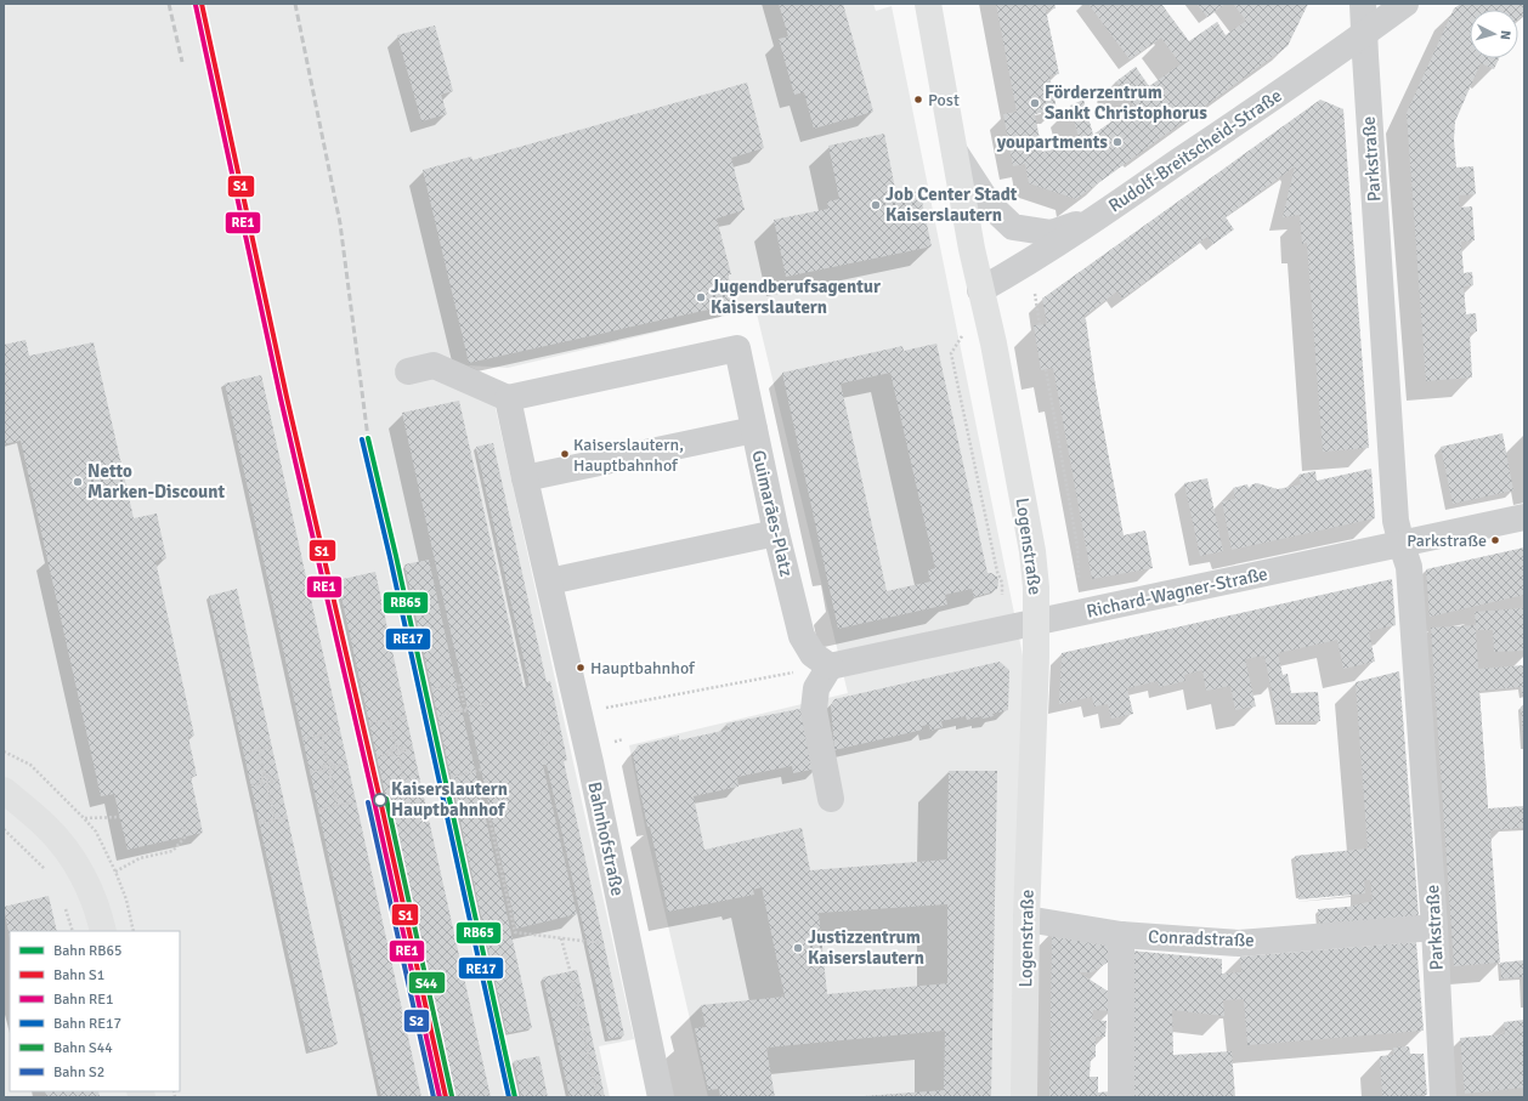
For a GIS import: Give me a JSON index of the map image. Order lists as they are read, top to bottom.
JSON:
{
  "streets": {
    "main road": ["Logenstraße"],
    "street": [
      "Rudolf-Breitscheid-Straße",
      "Parkstraße",
      "Guimarães-Platz",
      "Richard-Wagner-Straße",
      "Bahnhofstraße",
      "Conradstraße"
    ]
  },
  "crossings": [
    ["Rudolf-Breitscheid-Straße", "Parkstraße"],
    ["Rudolf-Breitscheid-Straße", "Logenstraße"],
    ["Parkstraße", "Richard-Wagner-Straße"],
    ["Parkstraße", "Conradstraße"],
    ["Guimarães-Platz", "Richard-Wagner-Straße"],
    ["Logenstraße", "Richard-Wagner-Straße"],
    ["Logenstraße", "Conradstraße"]
  ],
  "places": [
    "Post",
    "Förderzentrum Sankt Christophorus",
    "youpartments",
    "Job Center Stadt Kaiserslautern",
    "Jugendberufsagentur Kaiserslautern",
    "Kaiserslautern, Hauptbahnhof",
    "Netto Marken-Discount",
    "Parkstraße",
    "Hauptbahnhof",
    "Kaiserslautern Hauptbahnhof",
    "Justizzentrum Kaiserslautern"
  ],
  "lines": [
    "rail line S1",
    "rail line RE1",
    "rail line RB65",
    "rail line RE17",
    "rail line S44",
    "rail line S2"
  ],
  "legend": [
    "Bahn RB65",
    "Bahn S1",
    "Bahn RE1",
    "Bahn RE17",
    "Bahn S44",
    "Bahn S2"
  ],
  "north": "right"
}
